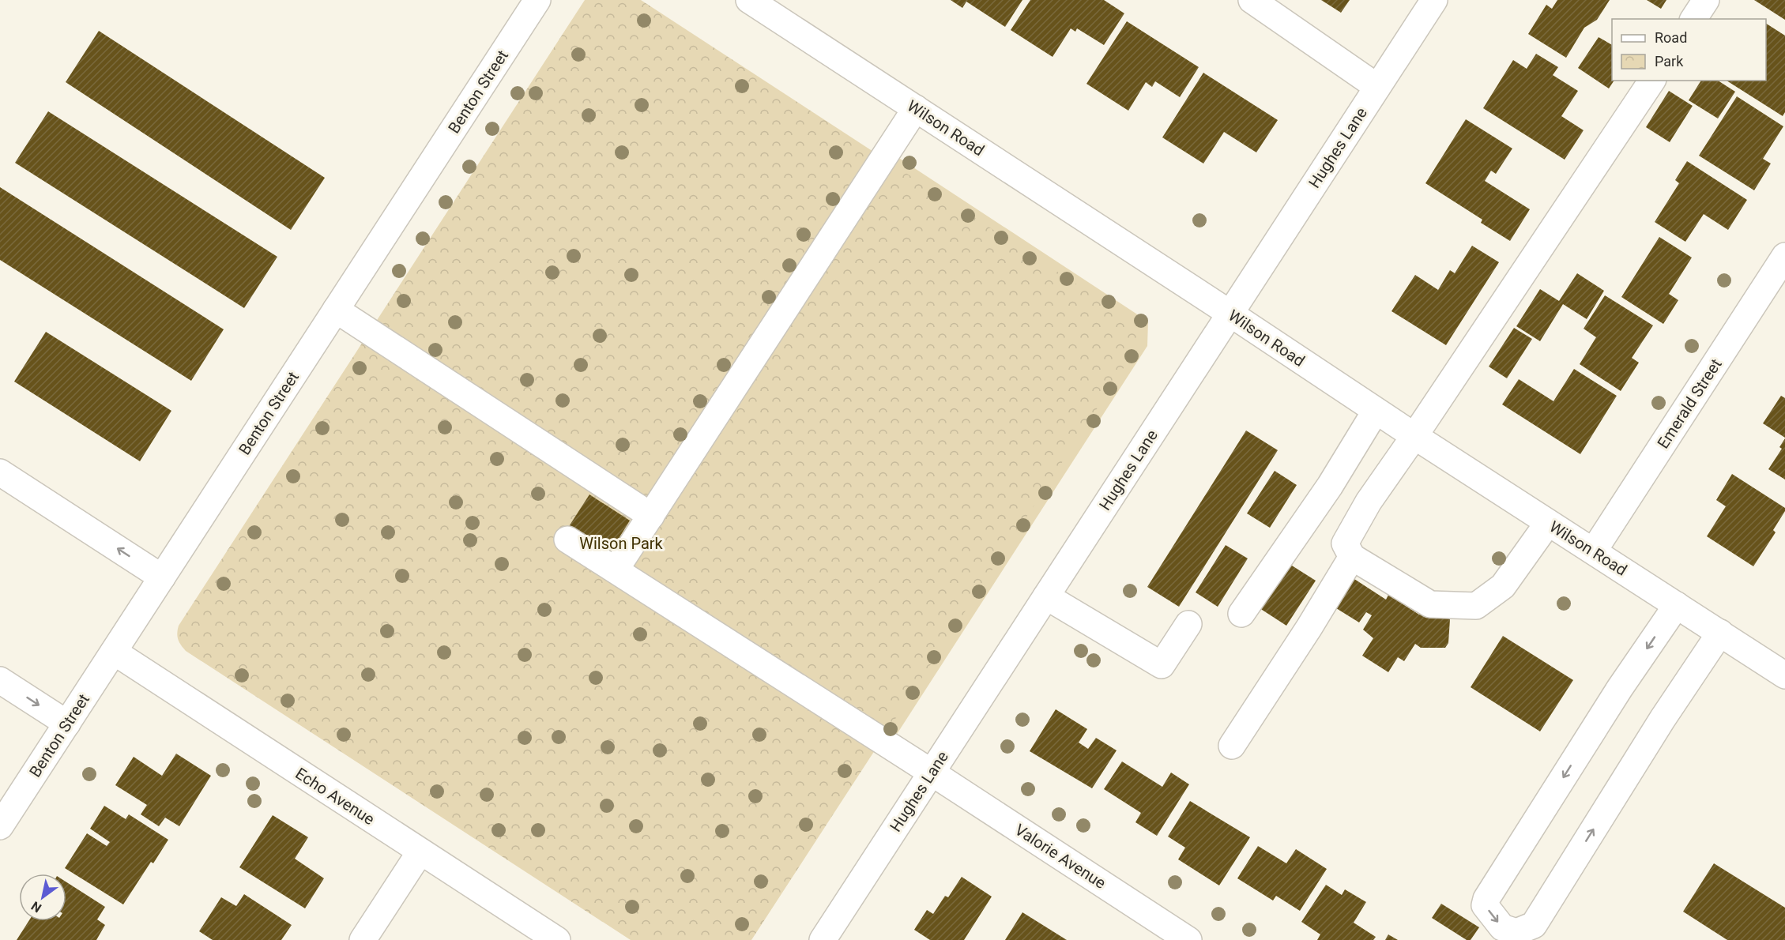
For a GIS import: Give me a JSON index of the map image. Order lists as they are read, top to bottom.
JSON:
{
  "streets": {
    "street": [
      "Benton Street",
      "Wilson Road",
      "Hughes Lane",
      "Emerald Street",
      "Echo Avenue",
      "Valorie Avenue"
    ]
  },
  "crossings": [
    ["Benton Street", "Echo Avenue"],
    ["Wilson Road", "Hughes Lane"],
    ["Wilson Road", "Emerald Street"],
    ["Hughes Lane", "Valorie Avenue"]
  ],
  "parks": ["Wilson Park"],
  "legend": ["Road", "Park"],
  "north": "bottom left"
}
